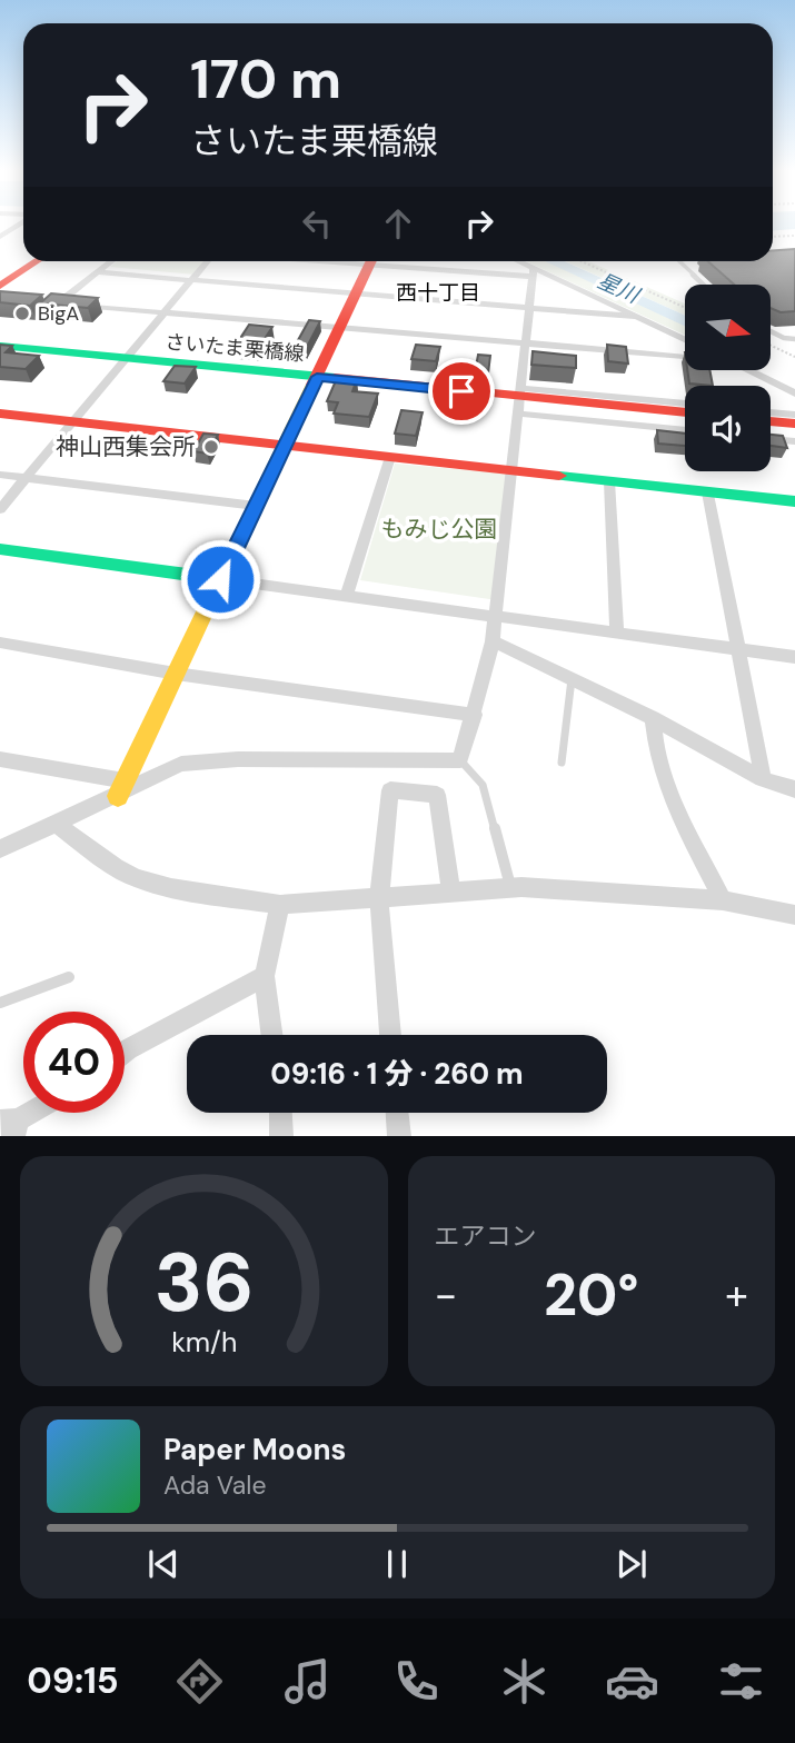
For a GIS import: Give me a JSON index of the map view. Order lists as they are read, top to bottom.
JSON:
{
  "streets": {
    "street": ["さいたま栗橋線"]
  },
  "districts": ["西十丁目"],
  "water": ["星川"],
  "parks": ["もみじ公園"],
  "places": ["BigA", "神山西集会所"],
  "north": "right",
  "page": {
    "turn": ["170 m", "さいたま栗橋線"],
    "limit": "40",
    "trip": "09:16 · 1 分 · 260 m",
    "tile": "エアコン",
    "heat": ["−", "20°", "+"],
    "song": ["Paper Moons", "Ada Vale"],
    "tabs": "09:15",
    "gauge": ["36", "km/h"]
  }
}
